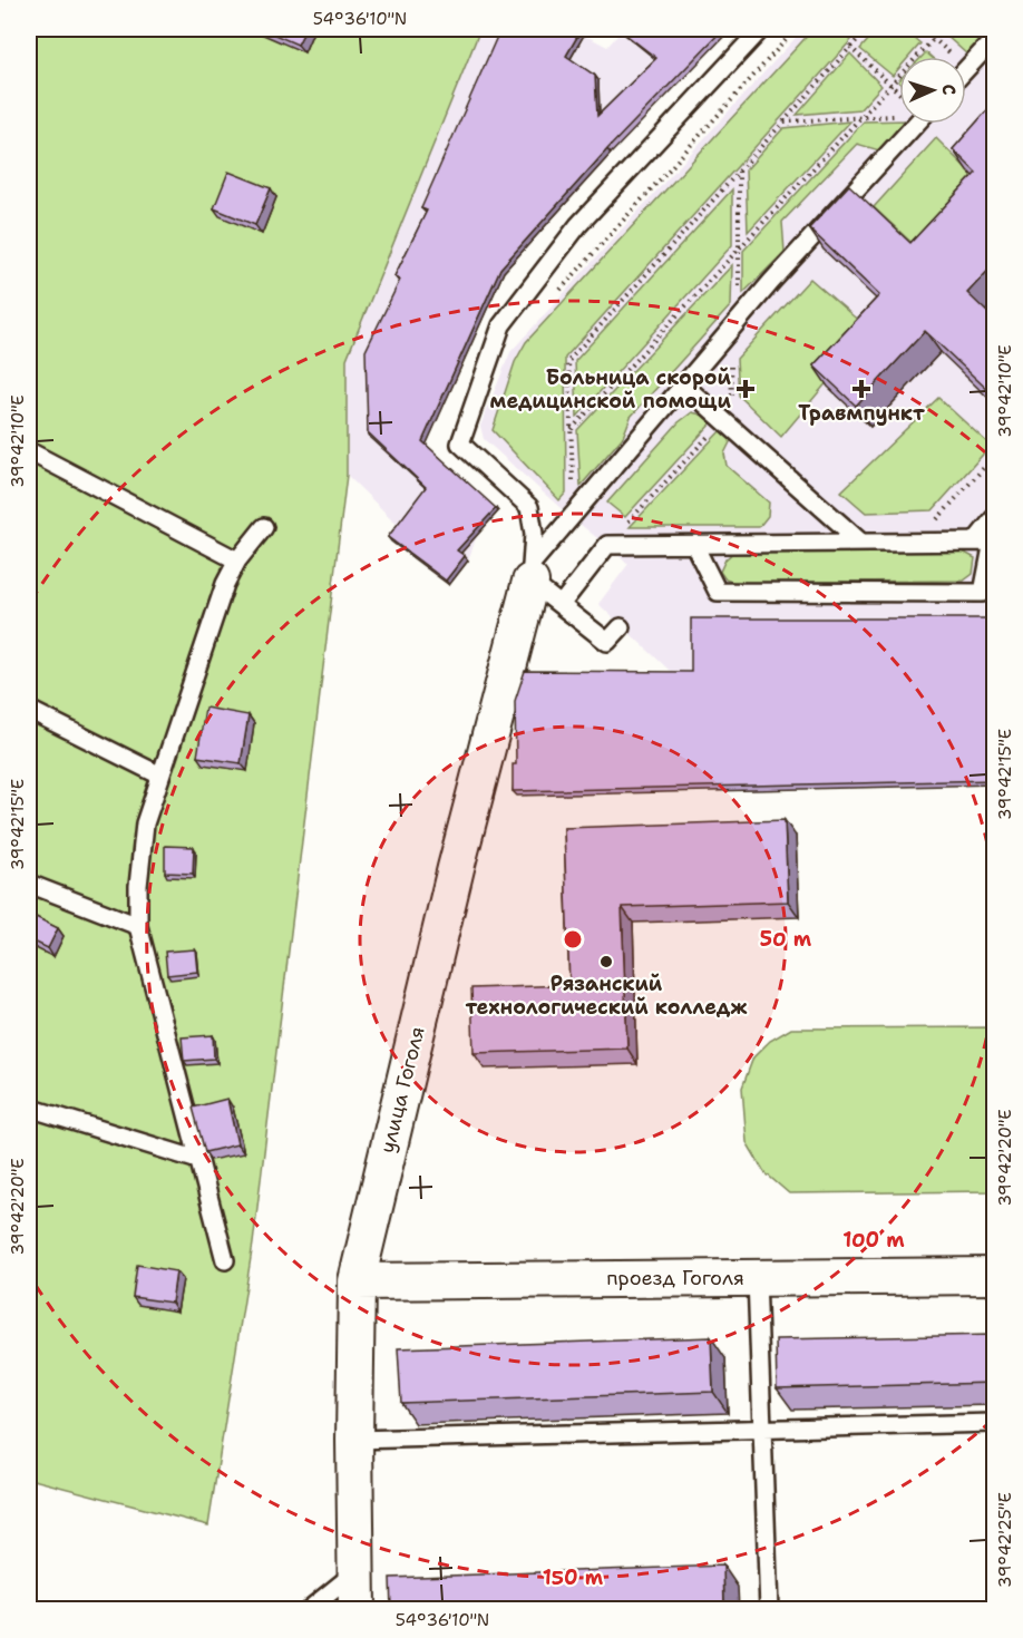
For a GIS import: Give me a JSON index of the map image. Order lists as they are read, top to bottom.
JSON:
{
  "streets": {
    "street": ["улица Гоголя", "проезд Гоголя"]
  },
  "crossings": [
    ["улица Гоголя", "проезд Гоголя"]
  ],
  "places": {
    "health": ["Больница скорой медицинской помощи", "Травмпункт"],
    "other": ["Рязанский технологический колледж"]
  },
  "north": "right",
  "coordinates": [
    "54°36'10\"N",
    "39°42'10\"E",
    "39°42'15\"E",
    "39°42'20\"E",
    "39°42'25\"E"
  ],
  "rings": ["50 m", "100 m", "150 m"]
}
